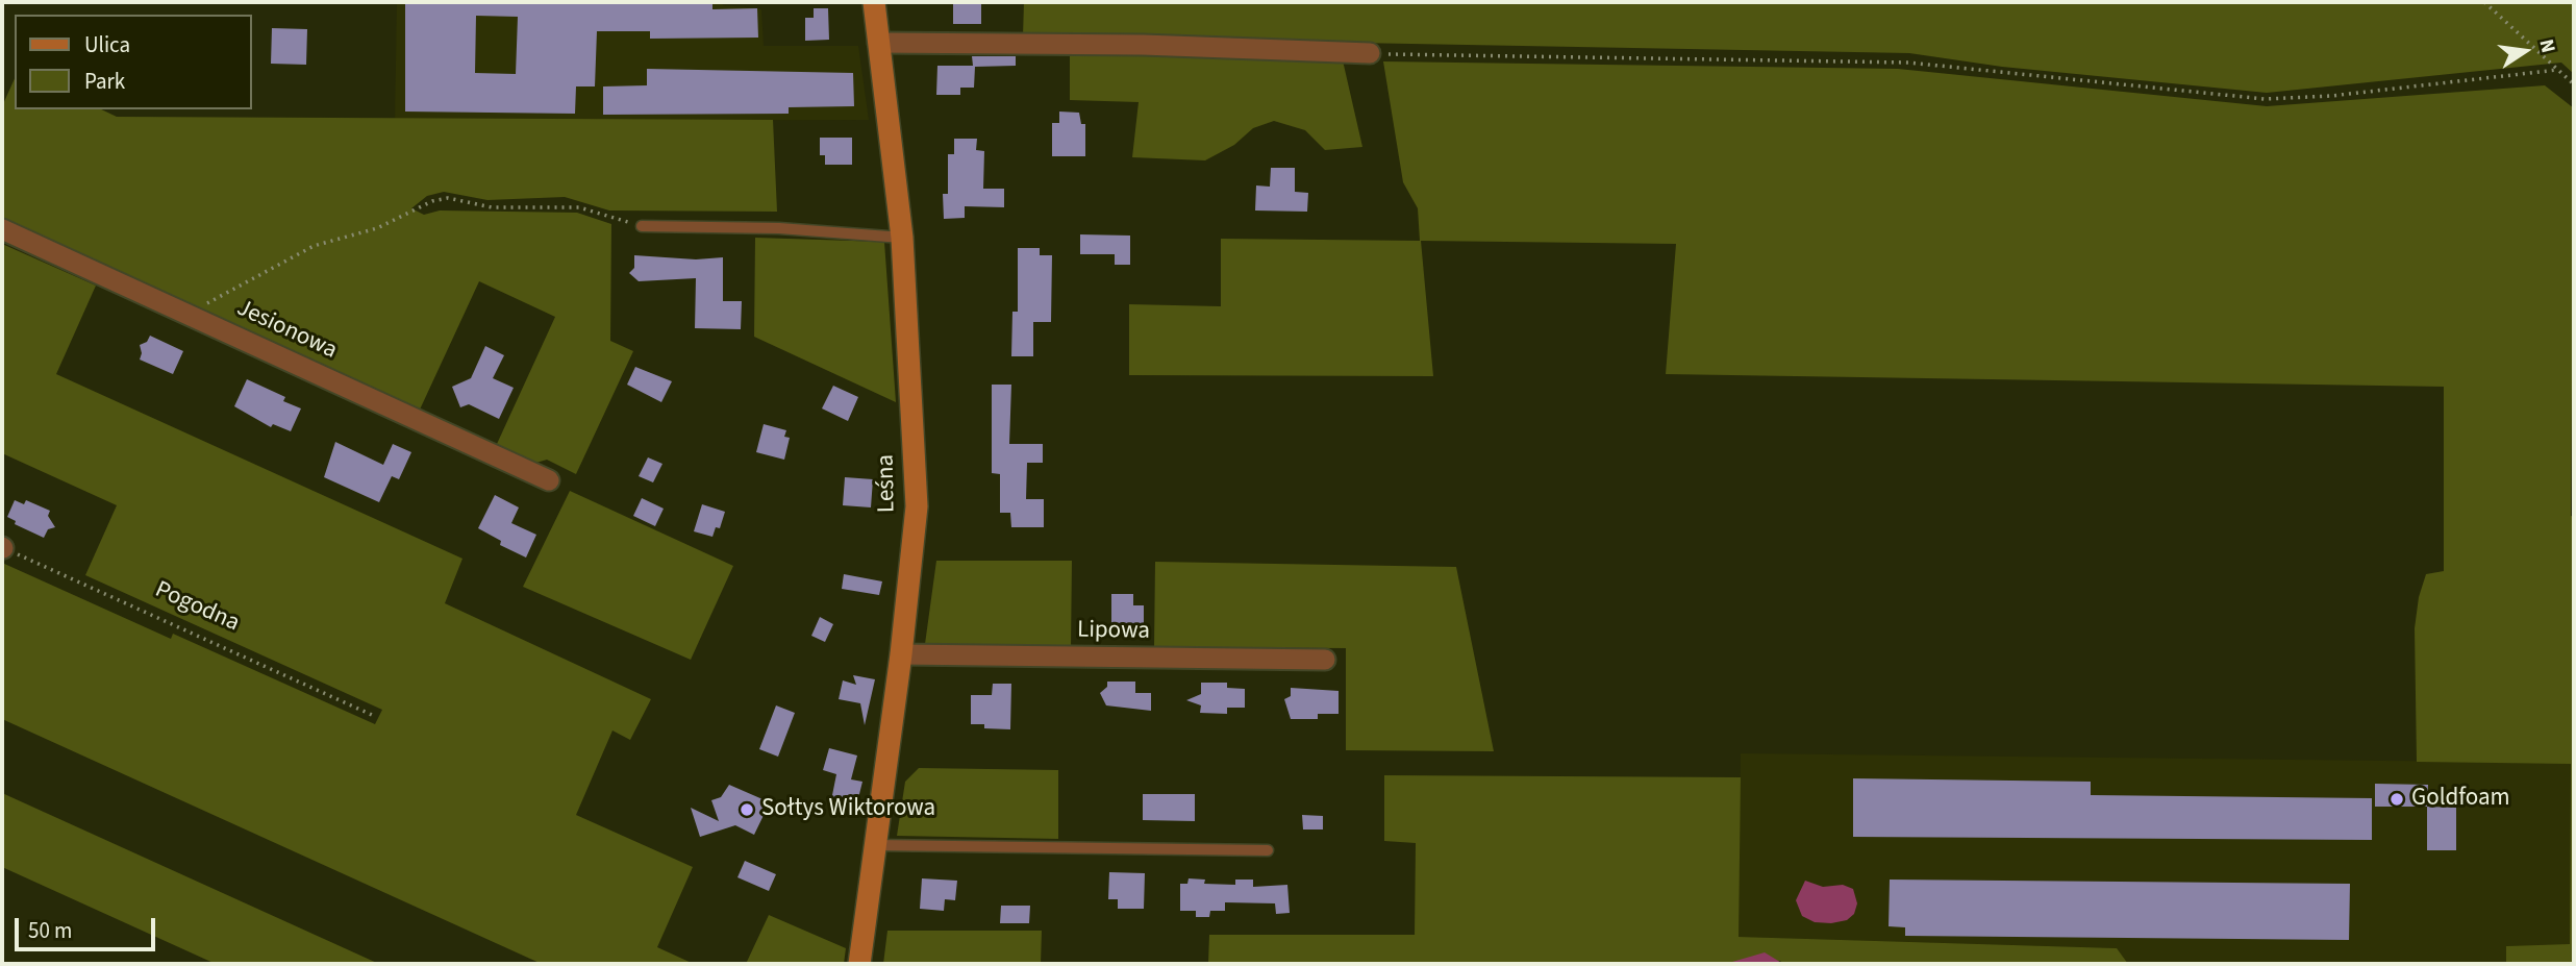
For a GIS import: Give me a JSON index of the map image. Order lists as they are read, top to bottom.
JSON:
{
  "streets": {
    "street": ["Jesionowa", "Leśna", "Lipowa"],
    "path": ["Pogodna"]
  },
  "crossings": [
    ["Leśna", "Lipowa"]
  ],
  "places": ["Goldfoam", "Sołtys Wiktorowa"],
  "legend": ["Ulica", "Park"],
  "scale_bar": "50 m",
  "north": "right"
}
